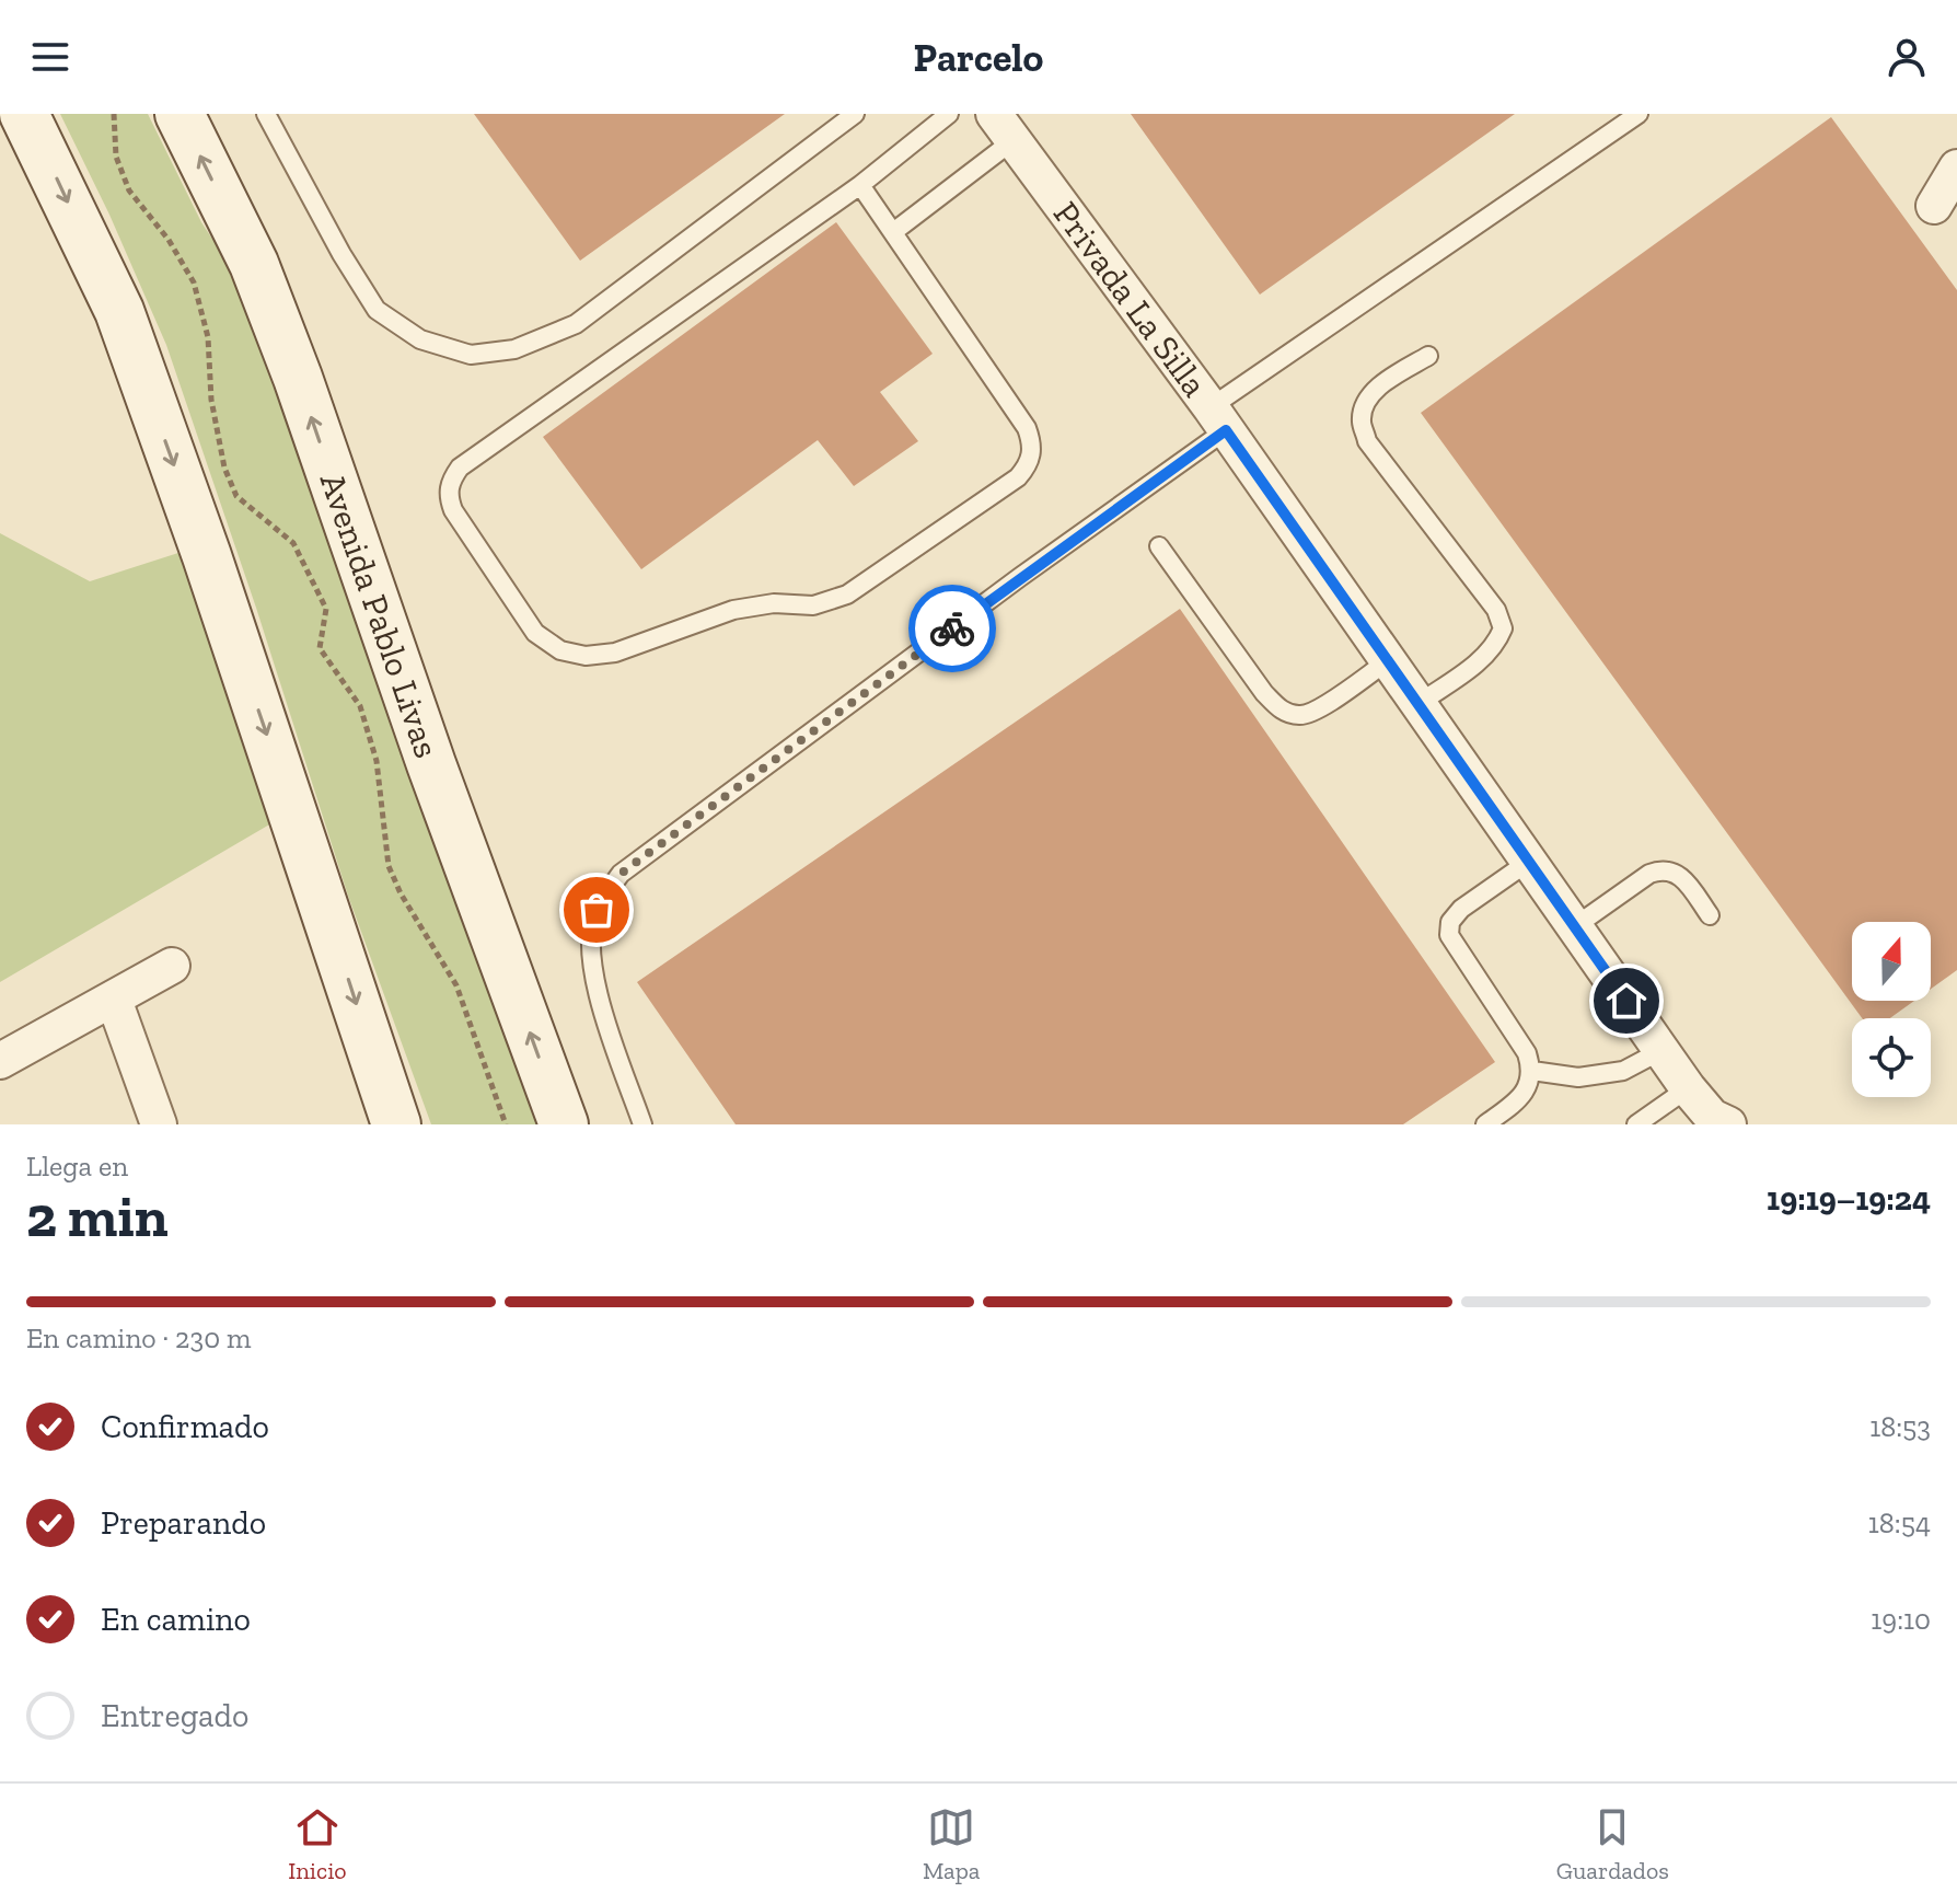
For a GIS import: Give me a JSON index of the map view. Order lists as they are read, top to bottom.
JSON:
{
  "streets": {
    "main road": ["Avenida Pablo Livas"],
    "street": ["Privada La Silla"]
  },
  "north": "top",
  "page": {
    "header": "Parcelo",
    "heading": ["2 min", "Llega en", "19:19–19:24"],
    "bar": "En camino · 230 m",
    "list": [
      ["Confirmado", "18:53"],
      ["Preparando", "18:54"],
      ["En camino", "19:10"],
      "Entregado"
    ],
    "tabs": ["Inicio", "Mapa", "Guardados"]
  }
}
